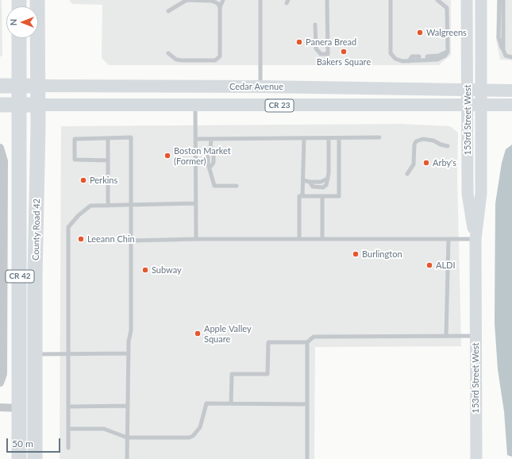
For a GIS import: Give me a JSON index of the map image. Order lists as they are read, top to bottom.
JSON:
{
  "streets": {
    "highway": [
      "Cedar Avenue",
      "CR 23",
      "County Road 42",
      "CR 42"
    ],
    "street": ["153rd Street West"]
  },
  "crossings": [
    ["Cedar Avenue", "153rd Street West"],
    ["Cedar Avenue", "County Road 42"],
    ["CR 23", "153rd Street West"],
    ["CR 23", "County Road 42"]
  ],
  "places": [
    "Walgreens",
    "Panera Bread",
    "Bakers Square",
    "Boston Market (Former)",
    "Arby's",
    "Perkins",
    "Leeann Chin",
    "Burlington",
    "ALDI",
    "Subway",
    "Apple Valley Square"
  ],
  "scale_bar": "50 m",
  "north": "left"
}
